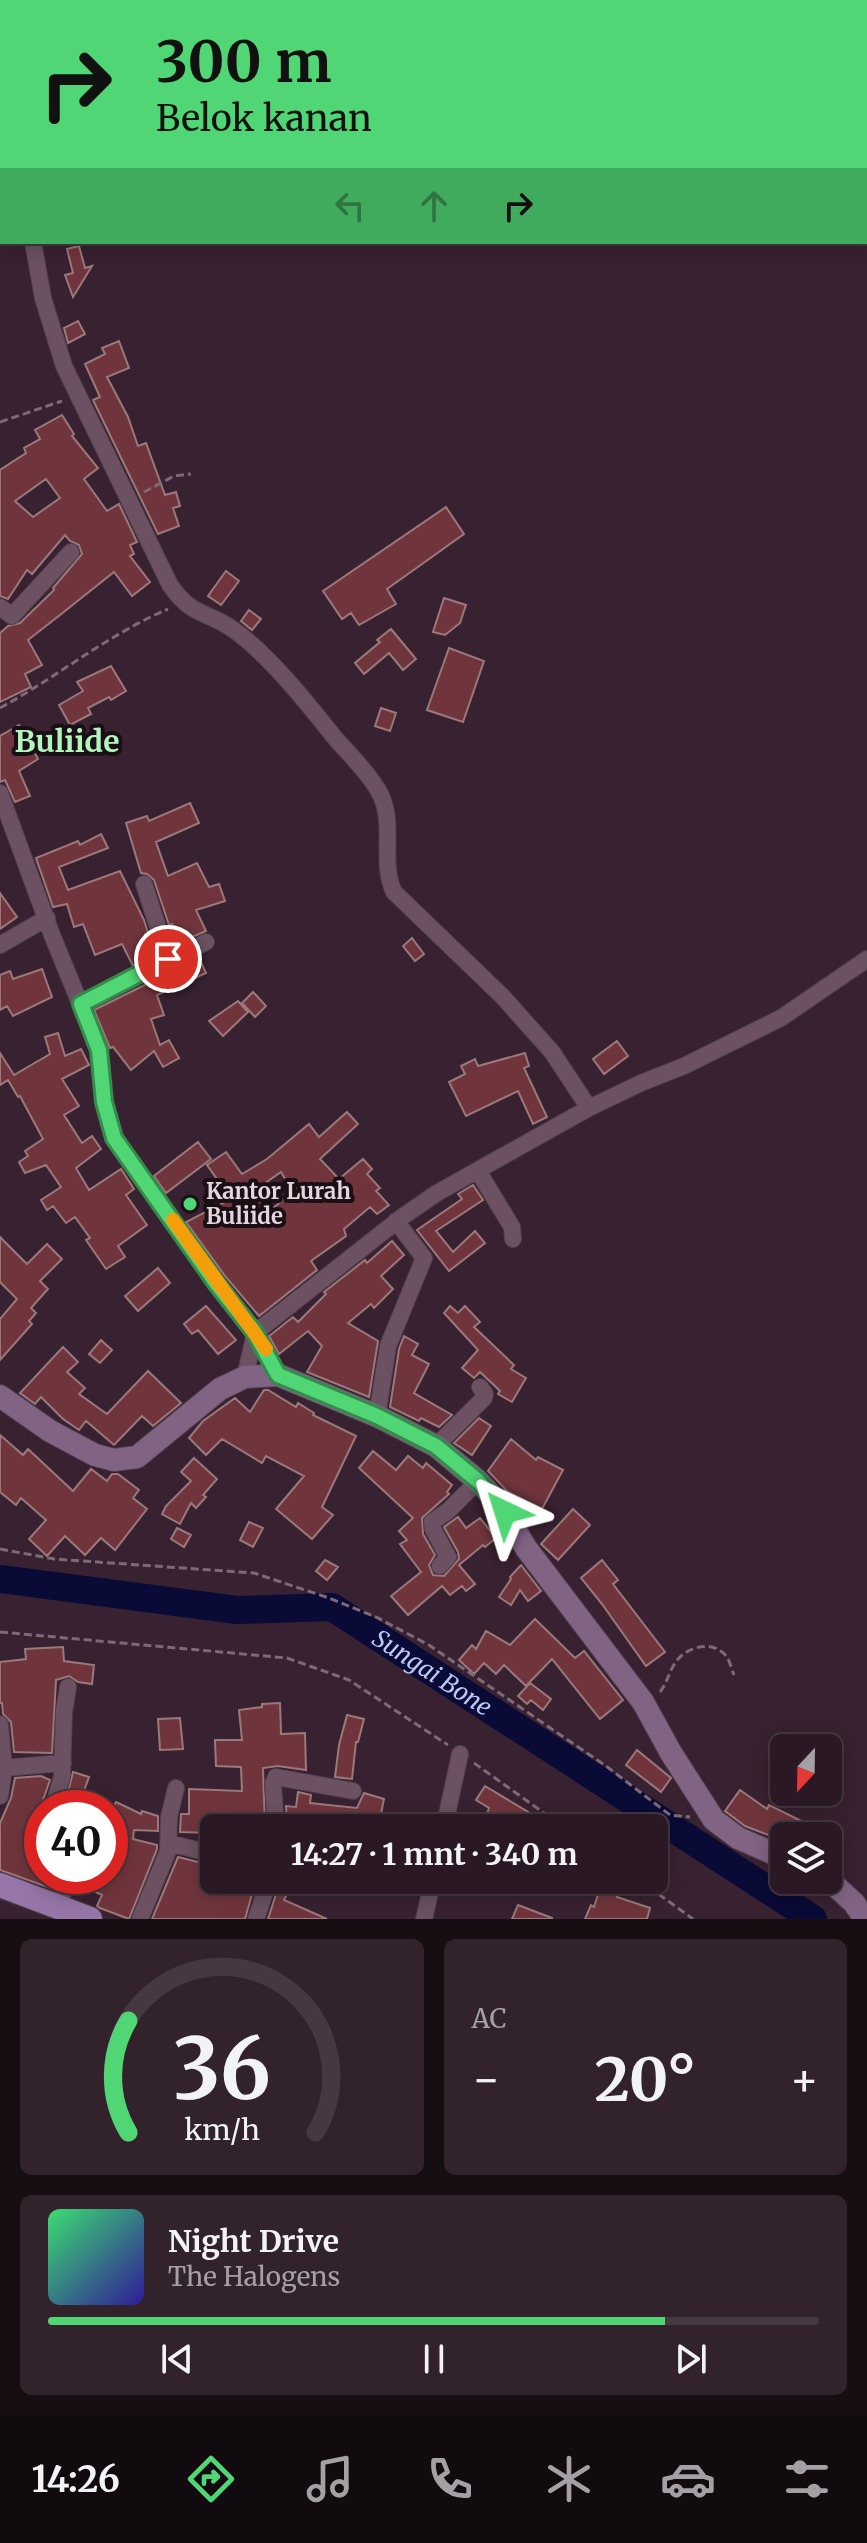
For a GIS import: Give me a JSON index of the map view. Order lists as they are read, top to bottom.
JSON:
{
  "districts": ["Buliide"],
  "water": ["Sungai Bone"],
  "places": ["Kantor Lurah Buliide"],
  "north": "bottom",
  "page": {
    "turn": ["300 m", "Belok kanan"],
    "limit": "40",
    "trip": "14:27 · 1 mnt · 340 m",
    "tile": "AC",
    "heat": ["−", "20°", "+"],
    "song": ["Night Drive", "The Halogens"],
    "tabs": "14:26",
    "gauge": ["36", "km/h"]
  }
}
